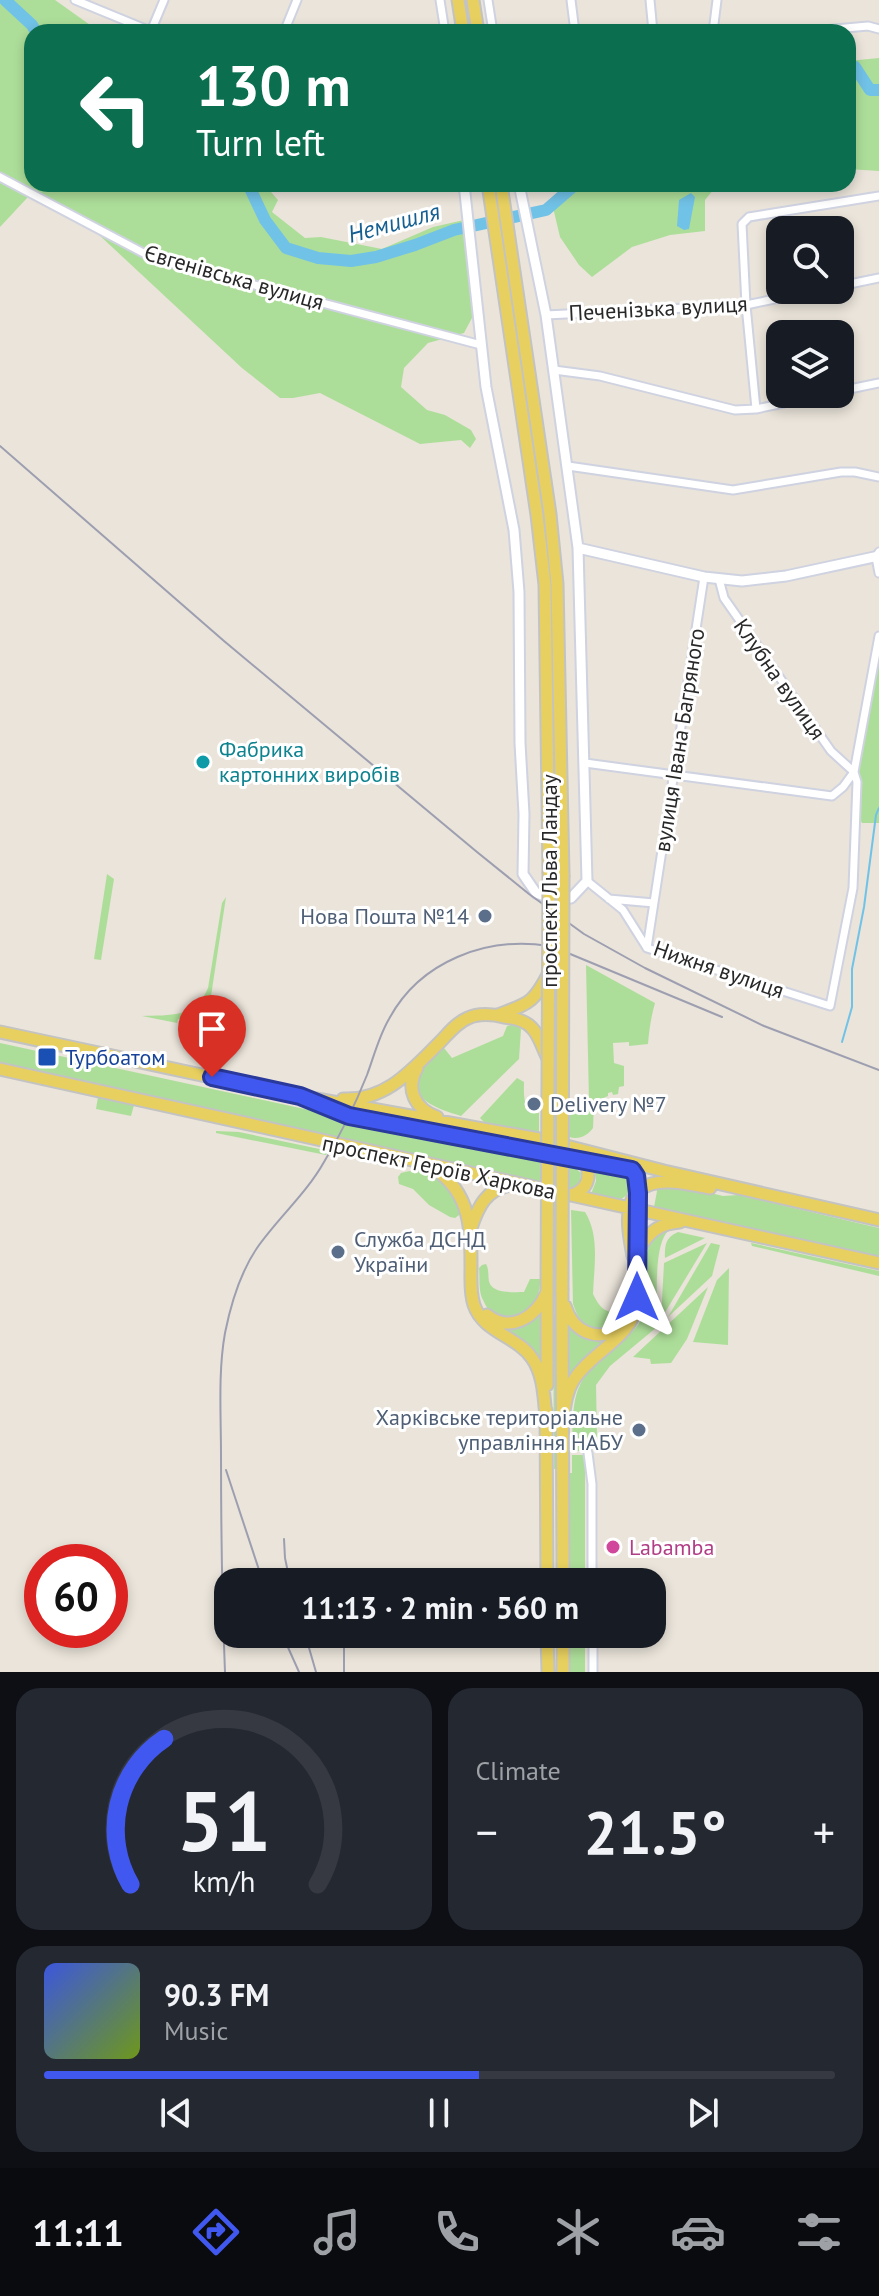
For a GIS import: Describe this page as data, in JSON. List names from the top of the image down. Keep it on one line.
{"streets":{"main road":["проспект Льва Ландау","проспект Героїв Харкова"],"street":["Євгенівська вулиця","Печенізька вулиця","Клубна вулиця","вулиця Івана Багряного","Нижня вулиця"]},"crossings":[["Клубна вулиця","Нижня вулиця"],["вулиця Івана Багряного","Нижня вулиця"]],"water":["Немишля"],"places":{"other":["Фабрика картонних виробів","Нова Пошта №14","Delivery №7","Служба ДСНД України","Харківське територіальне управління НАБУ","Labamba"],"transit":["Турбоатом"]},"page":{"turn":["130 m","Turn left"],"limit":"60","trip":"11:13 · 2 min · 560 m","tile":"Climate","heat":["−","21.5°","+"],"song":["90.3 FM","Music"],"tabs":"11:11","gauge":["51","km/h"]}}
